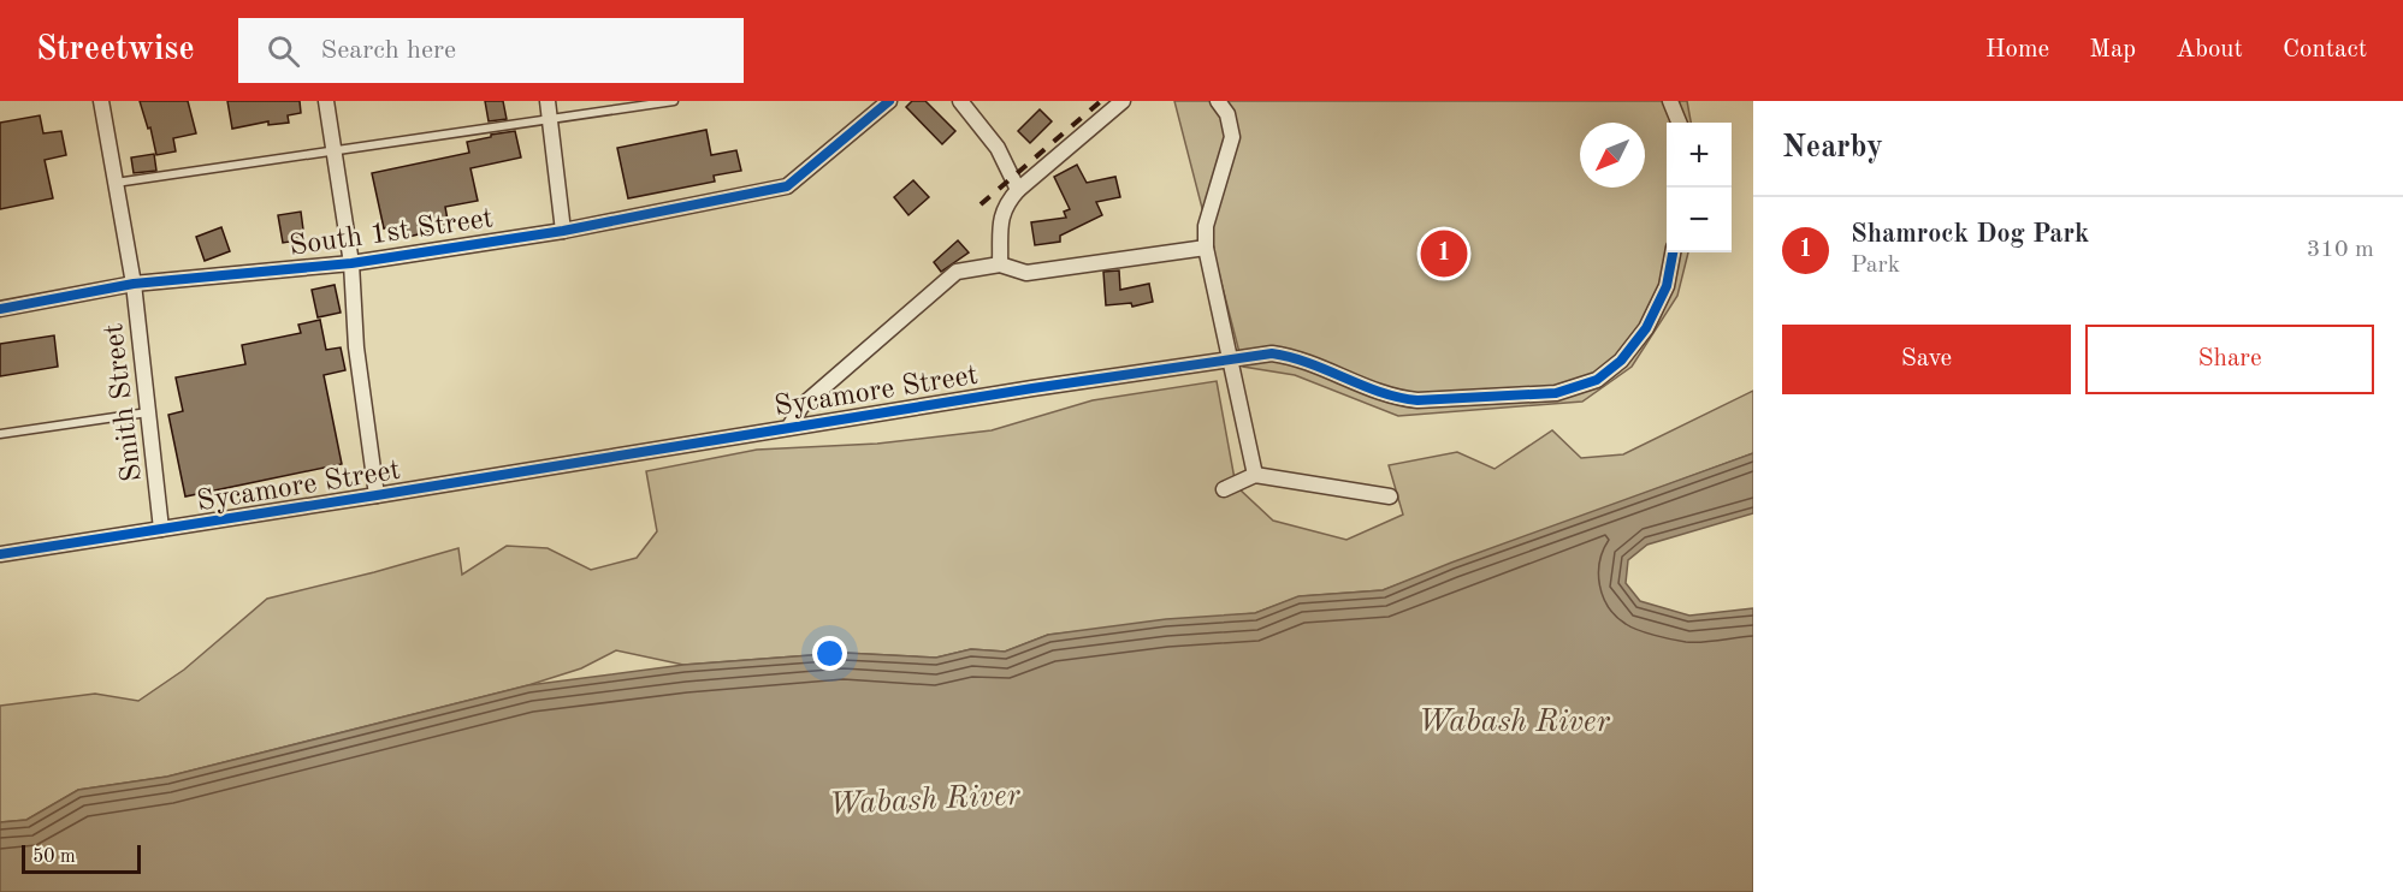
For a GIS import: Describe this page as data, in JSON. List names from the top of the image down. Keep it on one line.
{"streets":{"street":["South 1st Street","Sycamore Street","Smith Street"]},"crossings":[["South 1st Street","Smith Street"],["Sycamore Street","Smith Street"]],"water":["Wabash River"],"scale_bar":"50 m","north":"bottom left","page":{"header":"Streetwise","search":"Search here","nav":["Home","Map","About","Contact"],"heading":"Nearby","map_buttons":["+","−"],"list":[{"mark":"1","name":"Shamrock Dog Park","note":"Park","value":"310 m"}],"pins":"1","buttons":["Save","Share"],"scale":"50 m"}}
